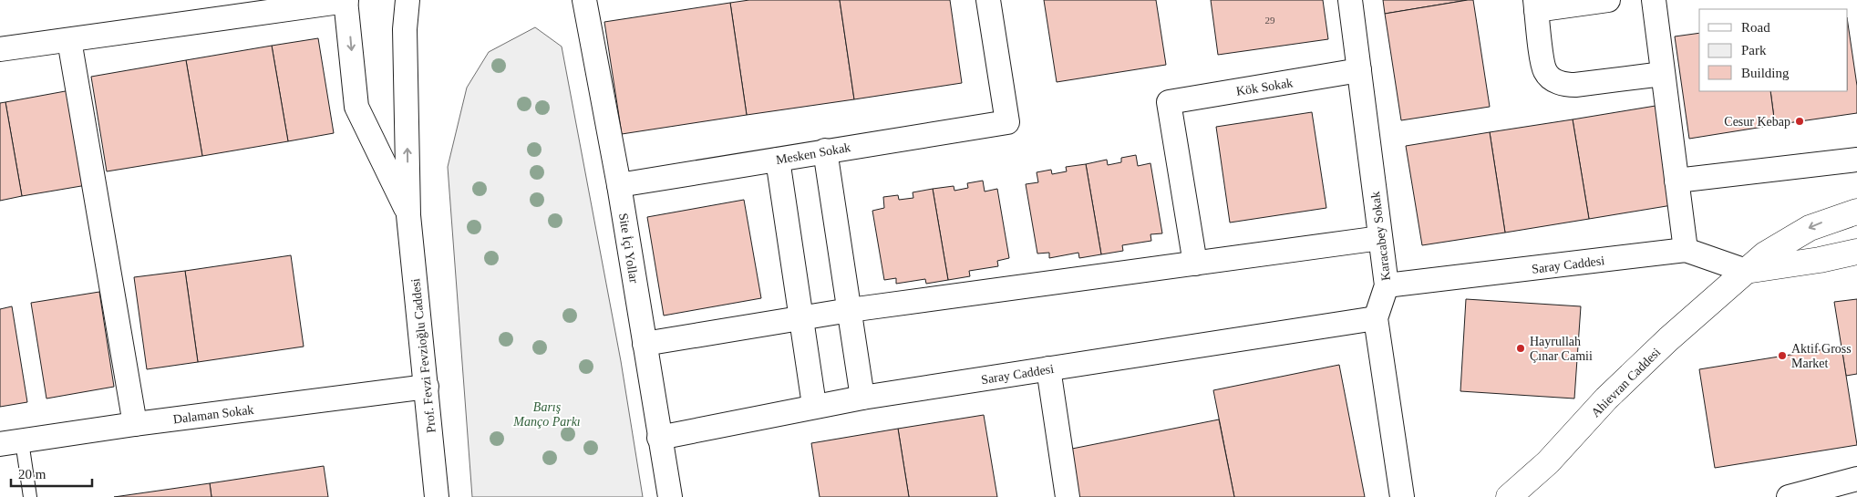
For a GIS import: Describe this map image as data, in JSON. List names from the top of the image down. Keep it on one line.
{"streets":{"street":["Kök Sokak","Mesken Sokak","Karacabey Sokak","Site İçi Yollar","Saray Caddesi","Prof. Fevzi Fevzioğlu Caddesi","Ahievran Caddesi","Dalaman Sokak"]},"crossings":[["Kök Sokak","Karacabey Sokak"],["Mesken Sokak","Site İçi Yollar"],["Karacabey Sokak","Saray Caddesi"],["Site İçi Yollar","Saray Caddesi"],["Saray Caddesi","Ahievran Caddesi"],["Prof. Fevzi Fevzioğlu Caddesi","Dalaman Sokak"]],"parks":["Barış Manço Parkı"],"places":["Cesur Kebap","Hayrullah Çınar Camii","Aktif Gross Market"],"house_numbers":["29"],"legend":["Road","Park","Building"],"scale_bar":"20 m"}
